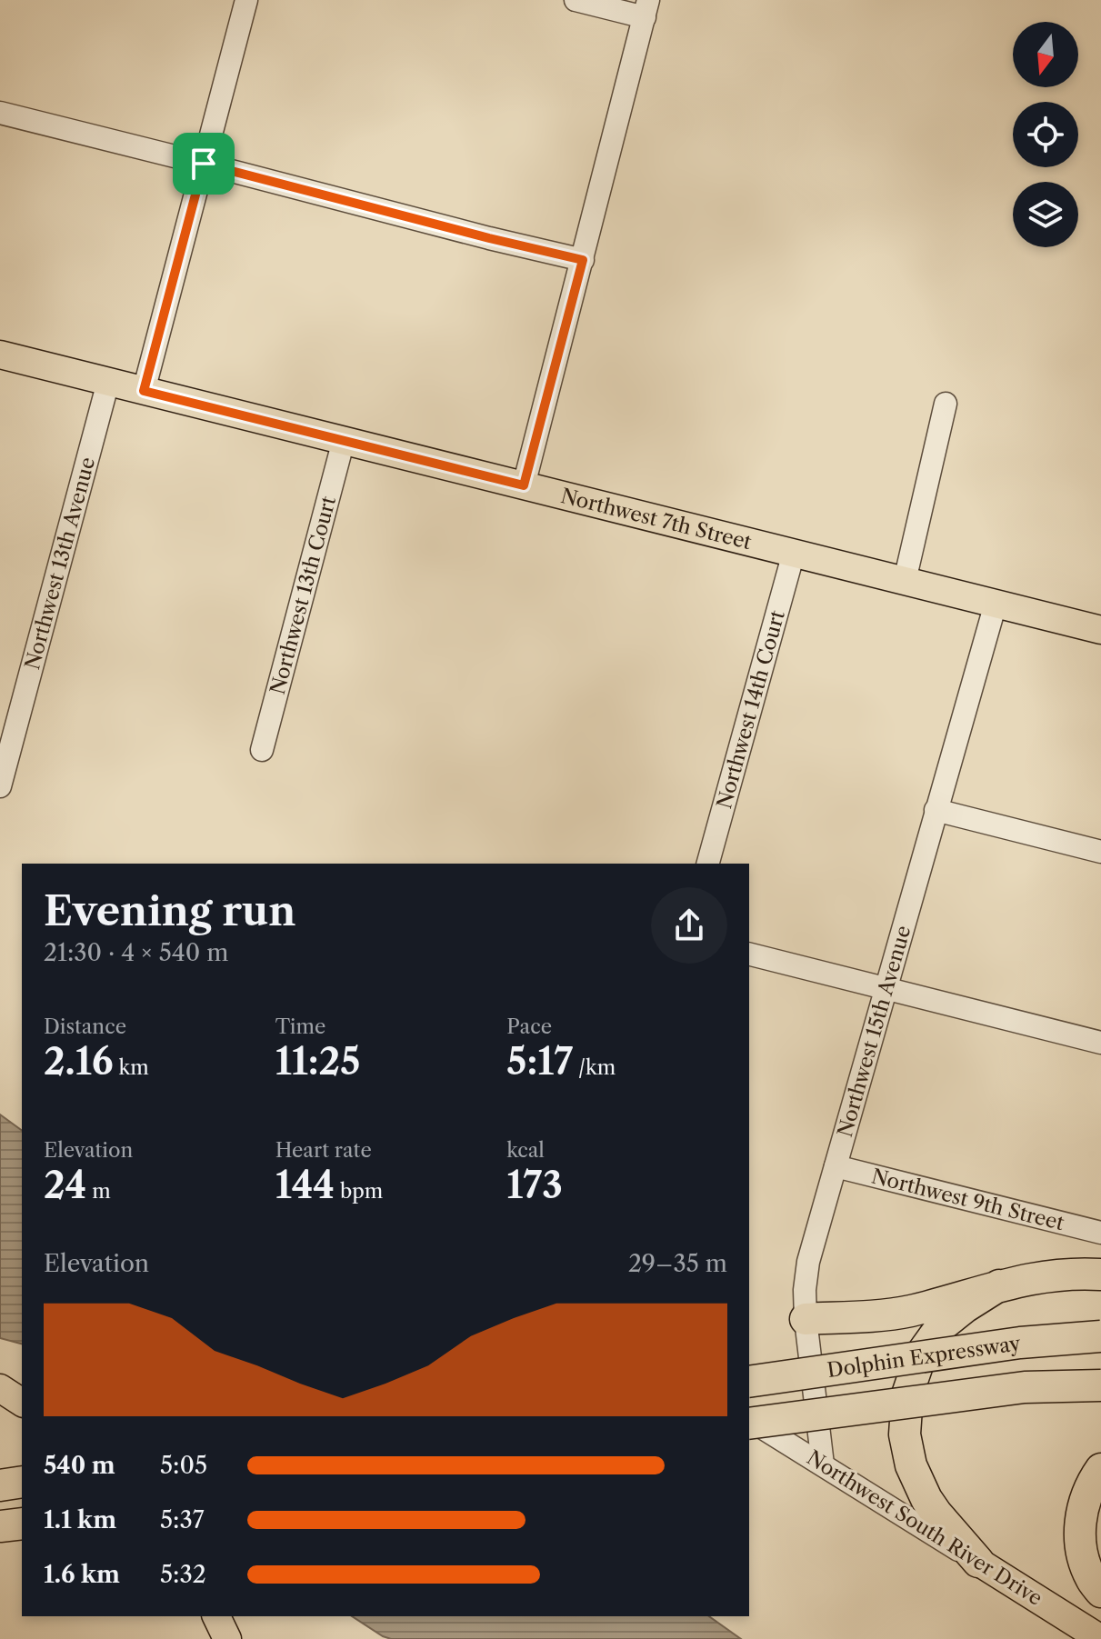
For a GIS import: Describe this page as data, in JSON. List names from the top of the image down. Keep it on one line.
{"streets":{"highway":["Dolphin Expressway"],"main road":["Northwest 7th Street","Northwest South River Drive"],"street":["Northwest 13th Avenue","Northwest 13th Court","Northwest 14th Court","Northwest 15th Avenue","Northwest 9th Street"]},"crossings":[["Northwest 7th Street","Northwest 13th Avenue"],["Northwest 7th Street","Northwest 13th Court"],["Northwest 7th Street","Northwest 14th Court"],["Northwest 7th Street","Northwest 15th Avenue"],["Northwest 15th Avenue","Northwest 9th Street"],["Northwest 15th Avenue","Northwest South River Drive"]],"north":"bottom","page":{"heading":["Evening run","21:30 · 4 × 540 m"],"stats":[["Distance","2.16 km"],["Time","11:25"],["Pace","5:17 /km"],["Elevation","24 m"],["Heart rate","144 bpm"],["kcal","173"]],"chart":["Elevation","29–35 m"],"list":[{"name":"540 m","note":"5:05"},{"name":"1.1 km","note":"5:37"},{"name":"1.6 km","note":"5:32"}]}}
